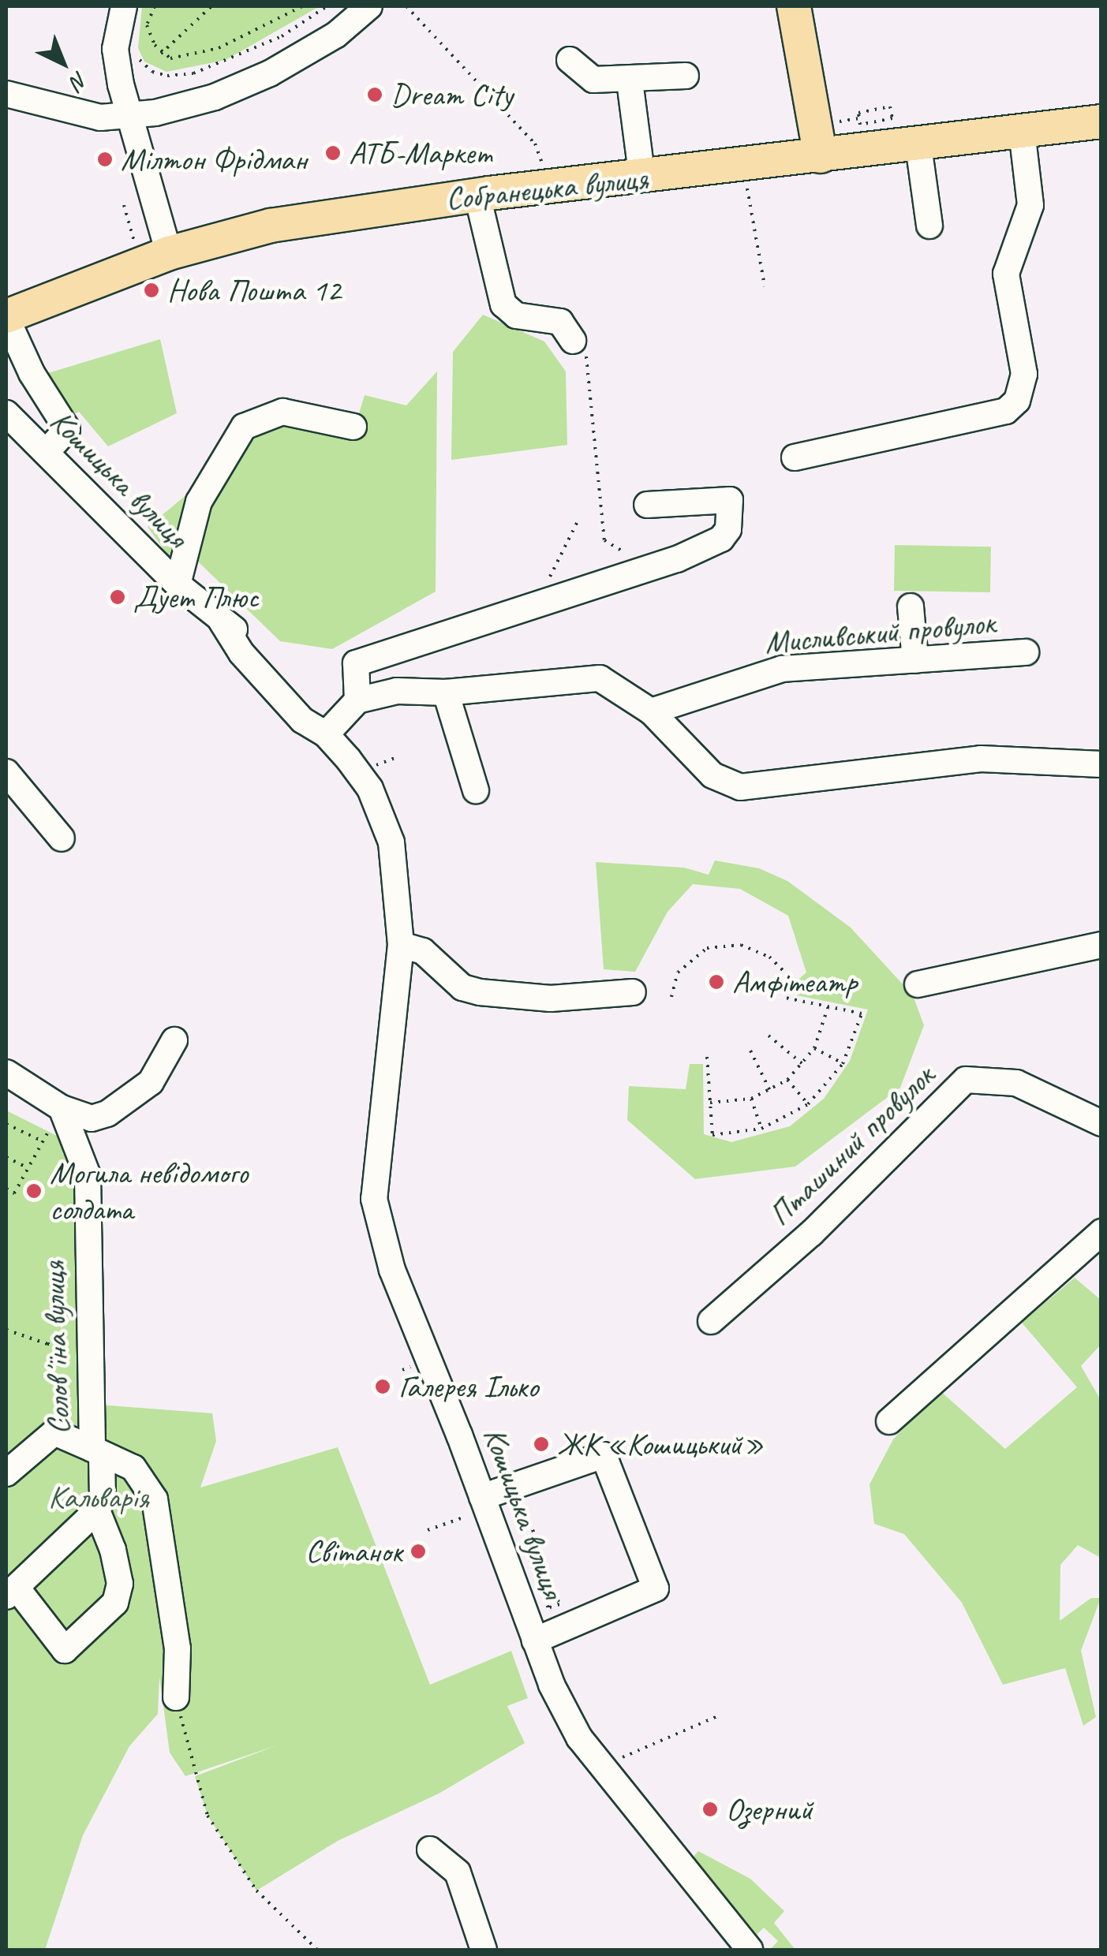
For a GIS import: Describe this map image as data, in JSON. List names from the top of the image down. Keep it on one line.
{"streets":{"main road":["Собранецька вулиця"],"street":["Кошицька вулиця","Мисливський провулок","Пташиний провулок","Соловʼїна вулиця"]},"parks":["Кальварія"],"places":["Dream City","АТБ-Маркет","Мілтон Фрідман","Нова Пошта 12","Дует Плюс","Амфітеатр","Могила невідомого солдата","Галерея Ілько","ЖК «Кошицький»","Світанок","Озерний"],"north":"bottom right"}
